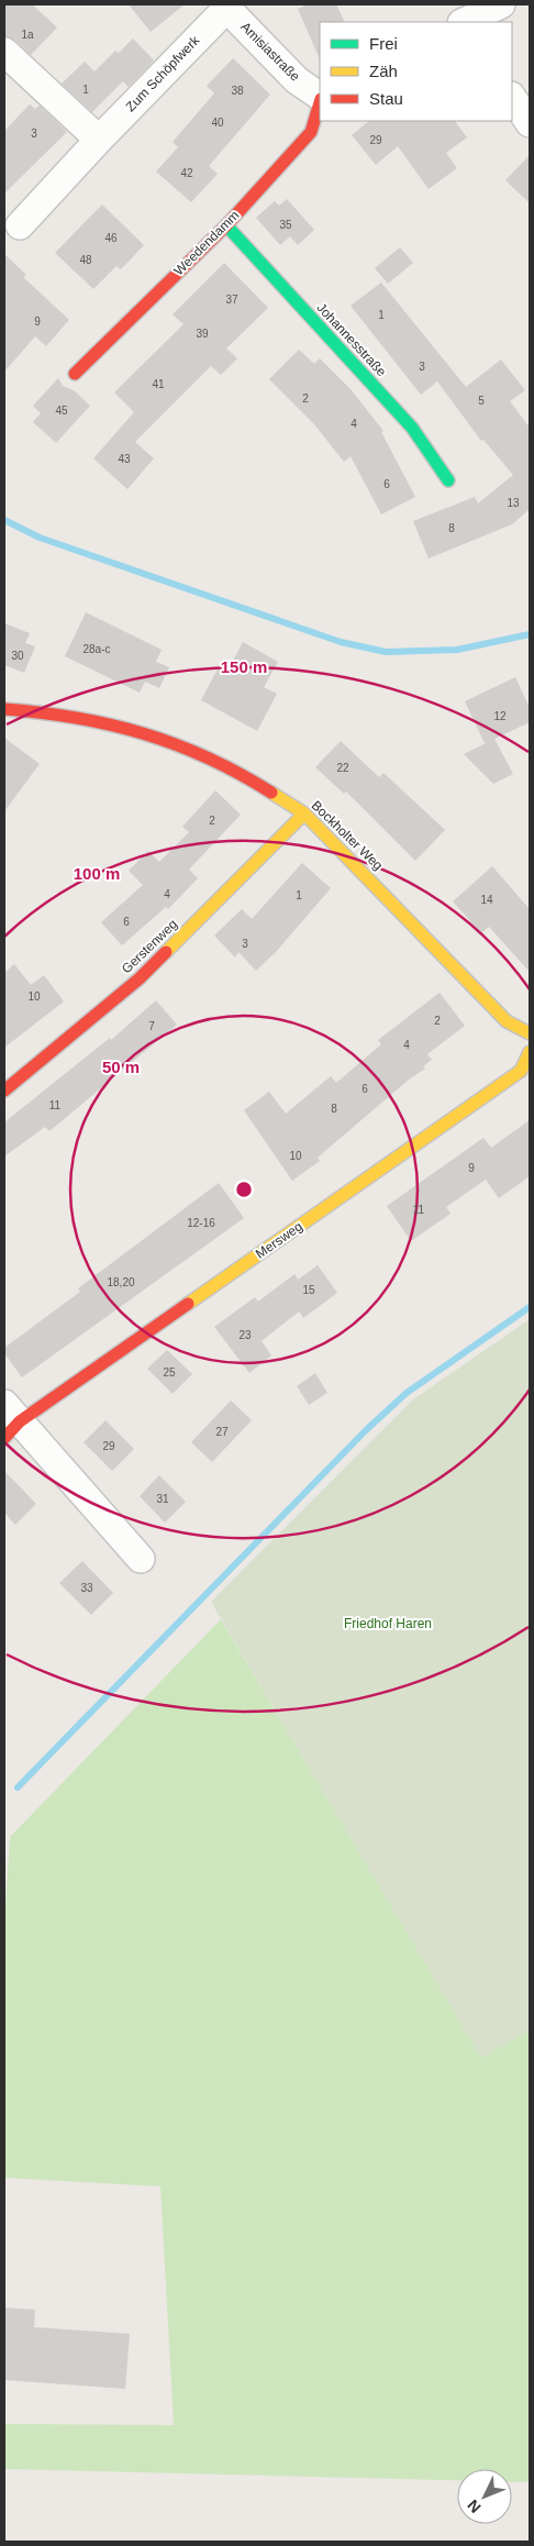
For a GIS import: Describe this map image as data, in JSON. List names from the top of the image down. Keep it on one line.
{"streets":{"street":["Amisiastraße","Zum Schöpfwerk","Weedendamm","Johannesstraße","Bockholter Weg","Gerstenweg","Mersweg"]},"crossings":[["Amisiastraße","Zum Schöpfwerk"],["Weedendamm","Johannesstraße"],["Bockholter Weg","Gerstenweg"]],"parks":["Friedhof Haren"],"house_numbers":["1a","1","38","40","3","29","42","35","46","48","37","1","9","39","3","41","2","5","45","4","43","6","13","8","28a-c","30","12","22","2","4","1","14","6","3","10","2","7","4","6","11","8","10","9","11","12-16","18,20","15","23","25","27","29","31","33"],"legend":["Frei","Zäh","Stau"],"north":"bottom left","rings":["150 m","100 m","50 m"]}
